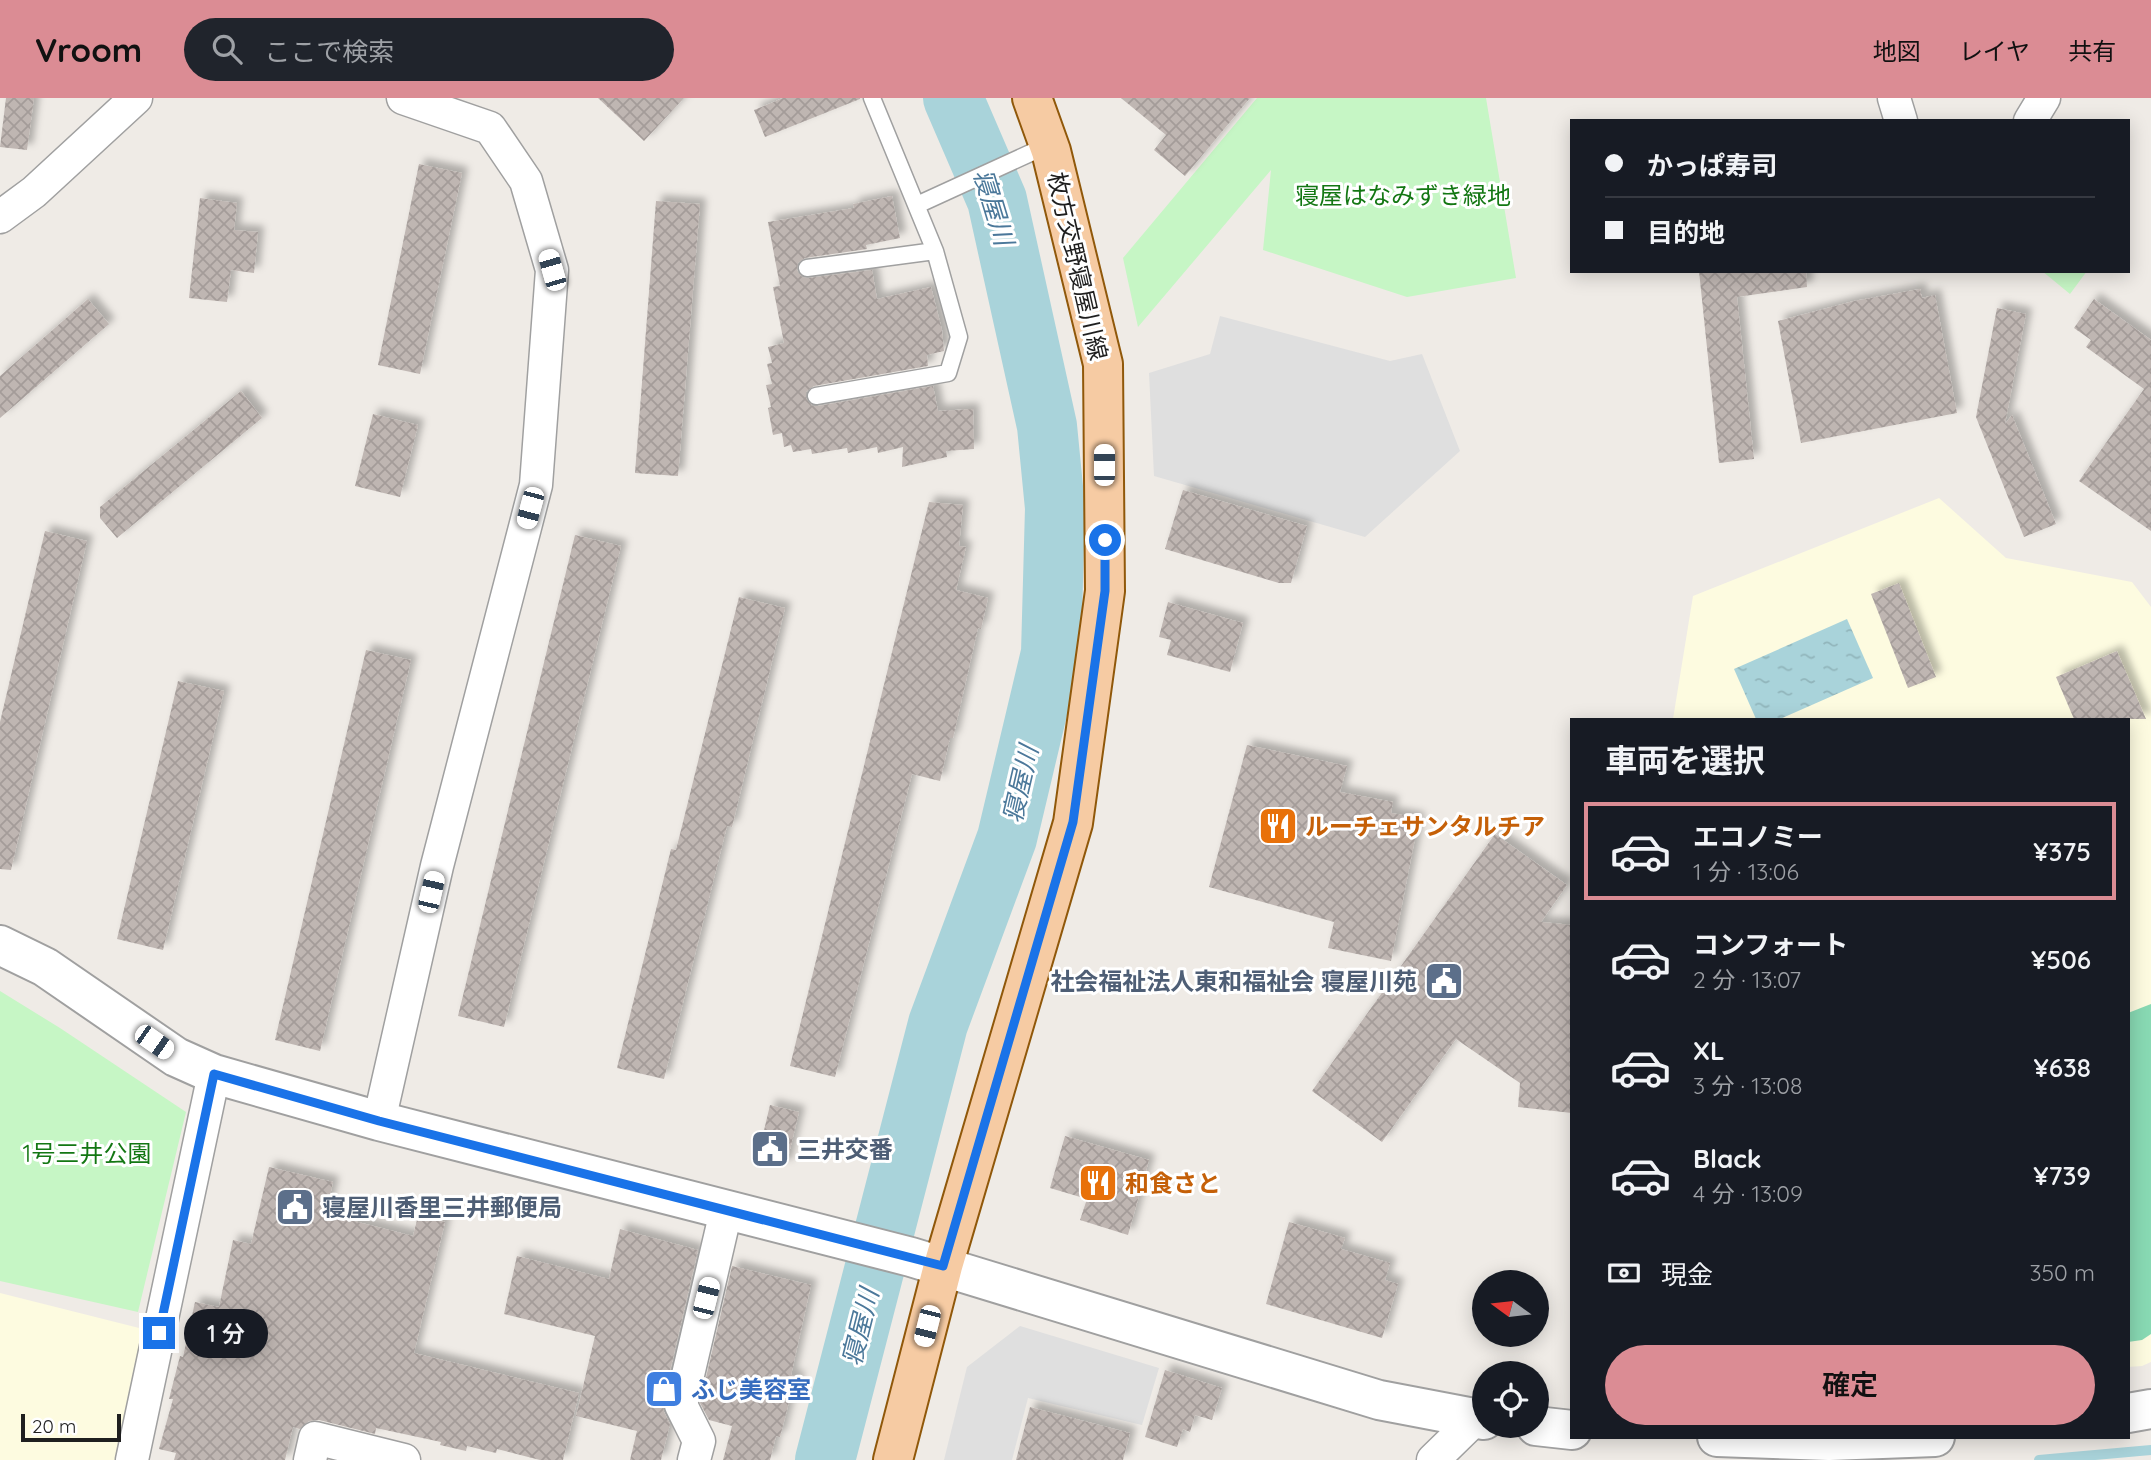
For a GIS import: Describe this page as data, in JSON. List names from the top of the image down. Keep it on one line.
{"streets":{"main road":["枚方交野寝屋川線"]},"water":["寝屋川"],"parks":["寝屋はなみずき緑地","1号三井公園"],"places":{"restaurant":["ルーチェサンタルチア","和食さと"],"public building":["社会福祉法人東和福祉会 寝屋川苑","三井交番","寝屋川香里三井郵便局"],"shop":["ふじ美容室"]},"scale_bar":"20 m","north":"left","page":{"header":"Vroom","search":"ここで検索","nav":["地図","レイヤ","共有"],"banner":["かっぱ寿司","目的地"],"heading":"車両を選択","list":[{"name":"エコノミー","note":"1 分 · 13:06","value":"¥375"},{"name":"コンフォート","note":"2 分 · 13:07","value":"¥506"},{"name":"XL","note":"3 分 · 13:08","value":"¥638"},{"name":"Black","note":"4 分 · 13:09","value":"¥739"}],"pay":["現金","350 m"],"bubble":"1 分","buttons":"確定","scale":"20 m"}}
